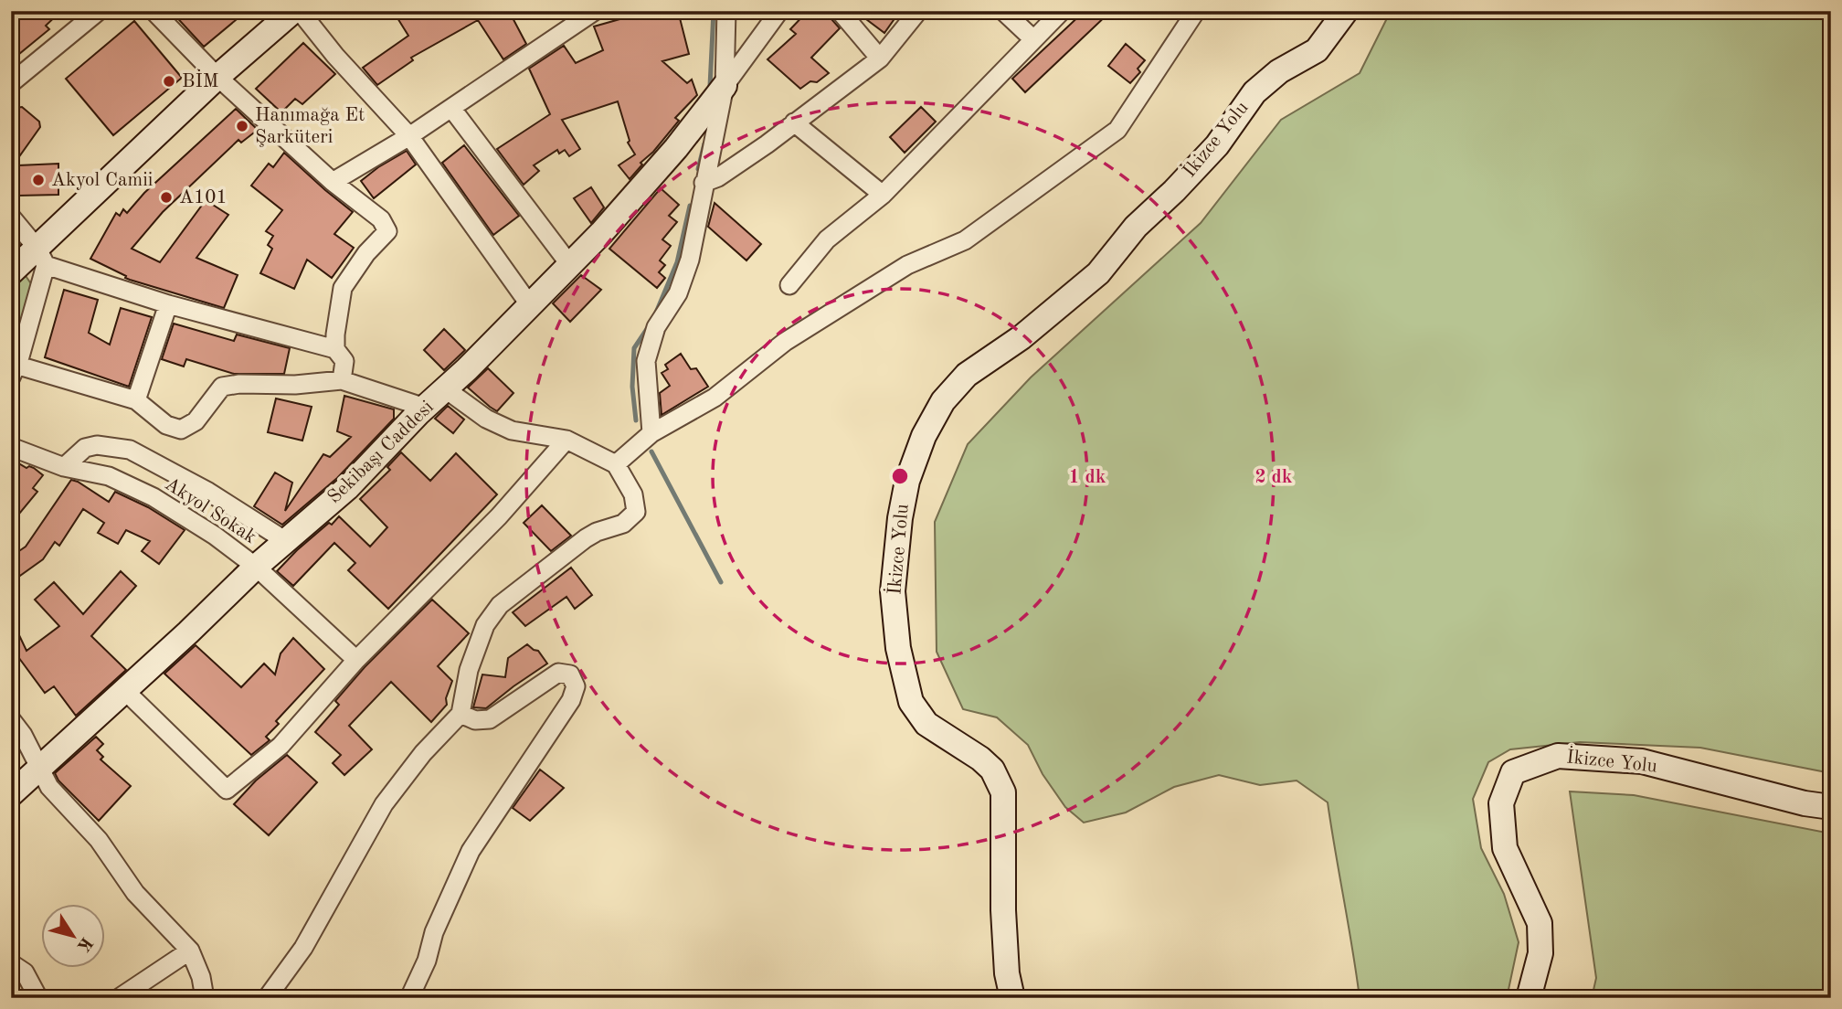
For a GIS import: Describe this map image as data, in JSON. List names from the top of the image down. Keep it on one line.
{"streets":{"street":["İkizce Yolu","Sekibaşı Caddesi","Akyol Sokak"]},"crossings":[["Sekibaşı Caddesi","Akyol Sokak"]],"places":["BİM","Hanımağa Et Şarküteri","Akyol Camii","A101"],"north":"bottom right","rings":["1 dk","2 dk"]}
